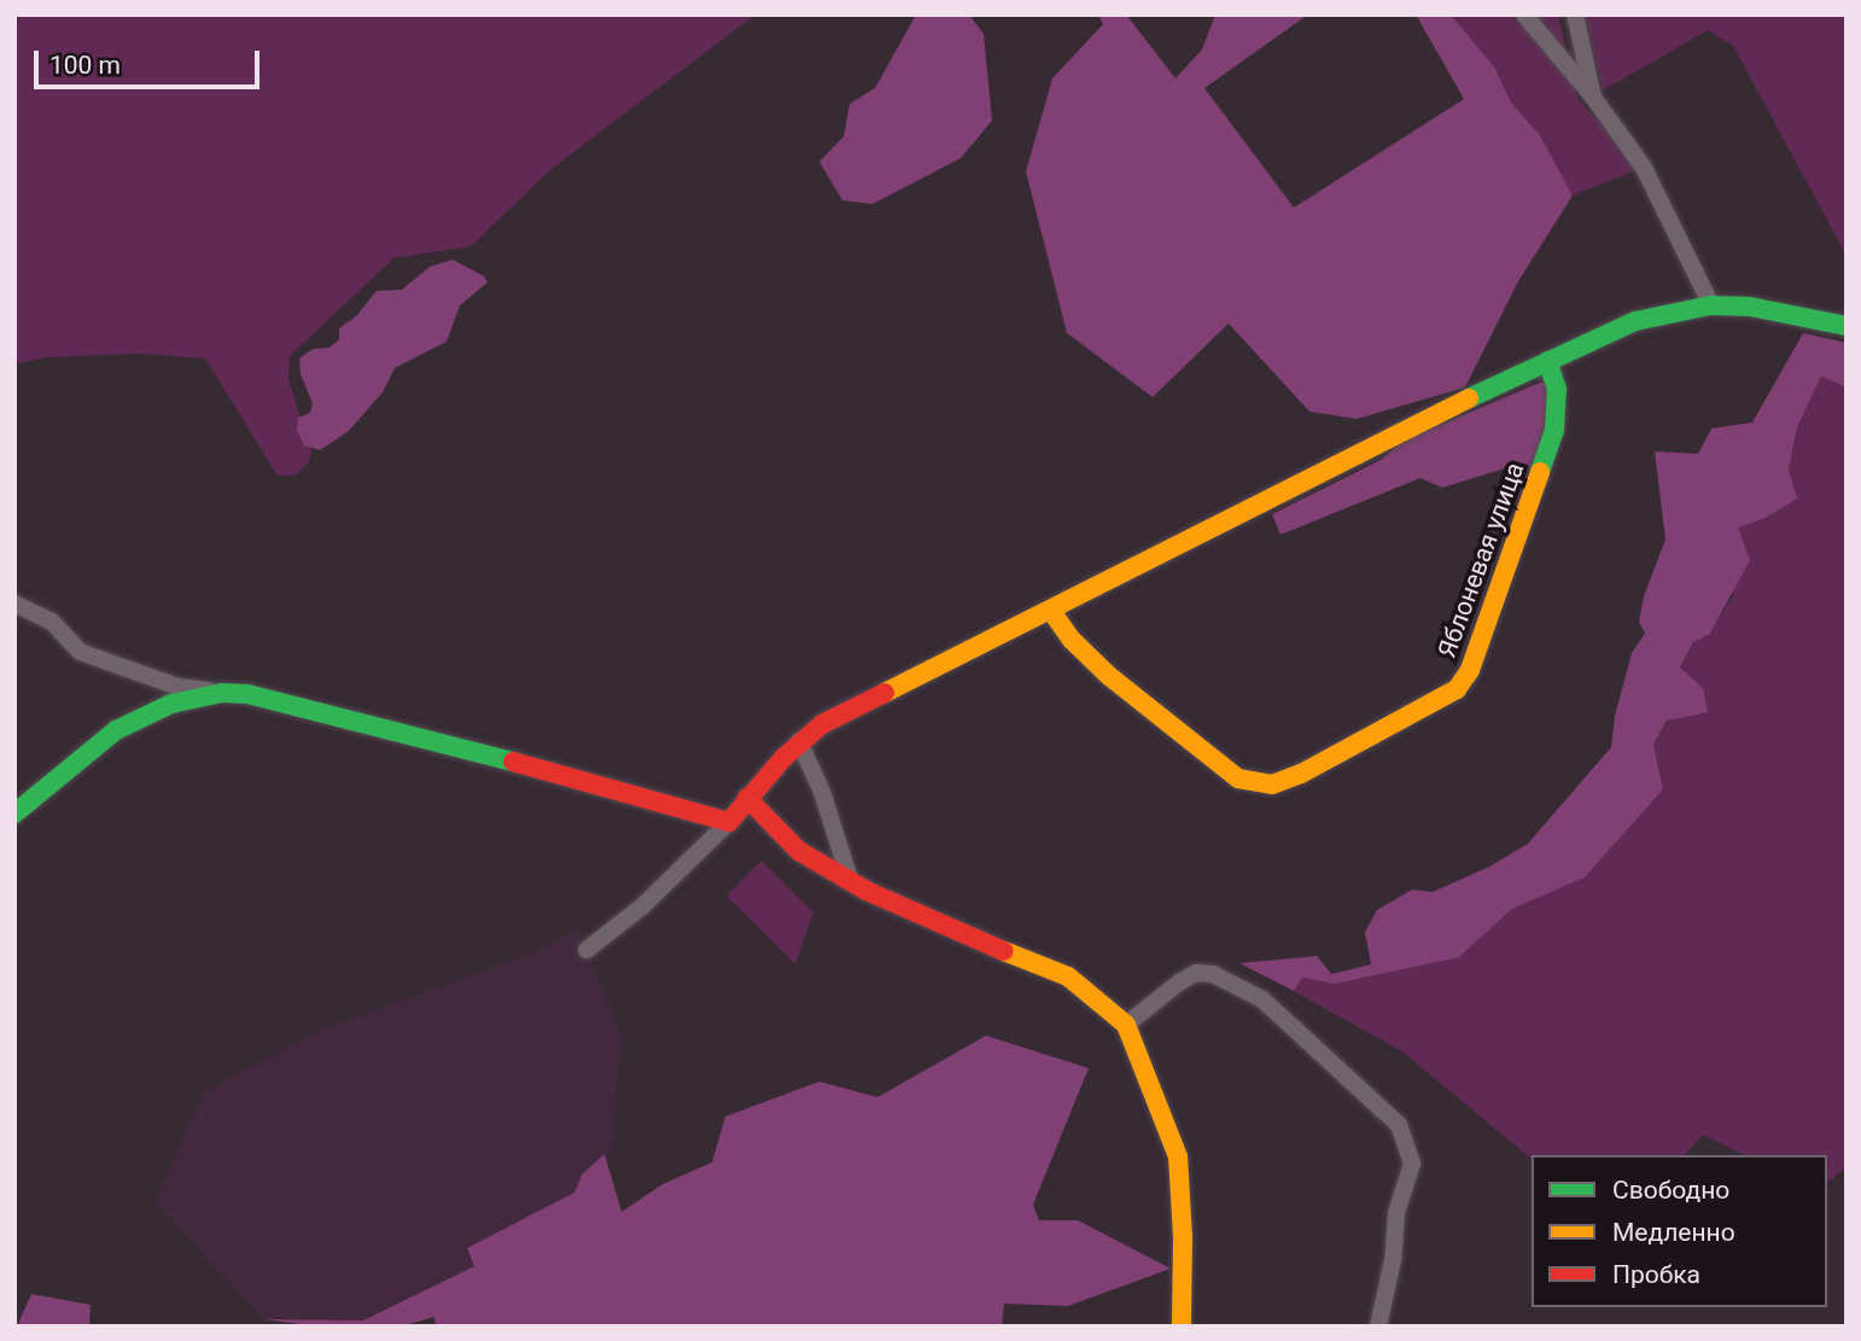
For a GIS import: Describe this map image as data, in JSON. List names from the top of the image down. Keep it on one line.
{"streets":{"street":["Яблоневая улица"]},"legend":["Свободно","Медленно","Пробка"],"scale_bar":"100 m"}
